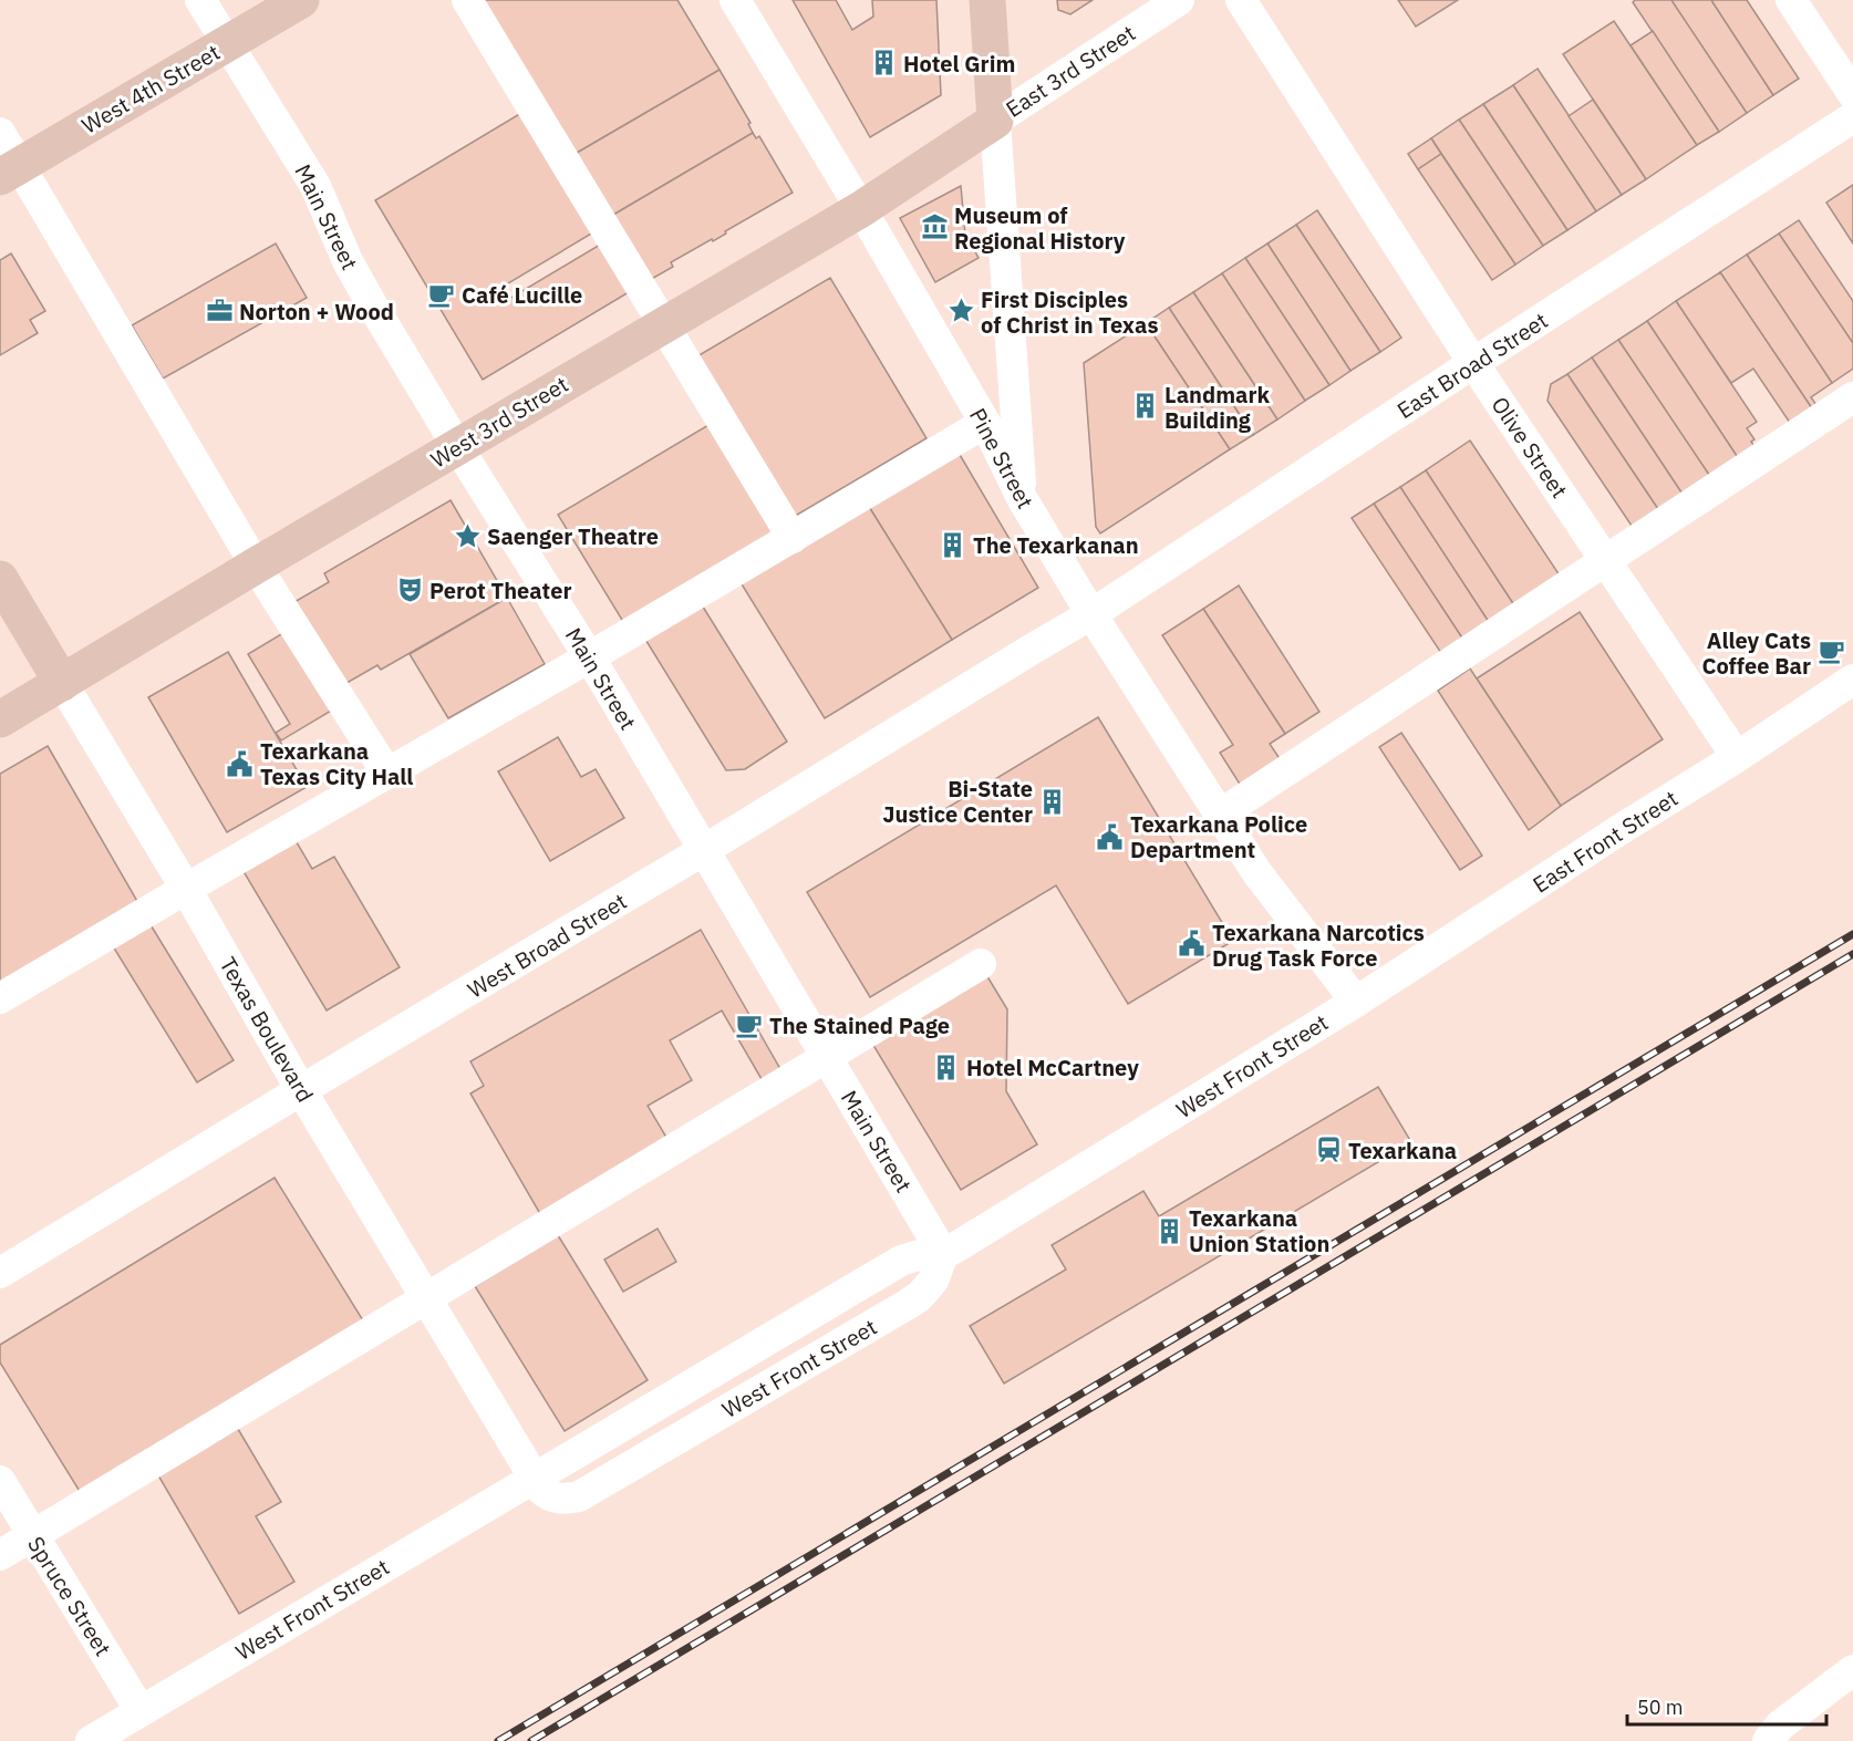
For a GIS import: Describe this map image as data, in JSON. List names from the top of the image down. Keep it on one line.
{"streets":{"main road":["West 4th Street","West 3rd Street","Texas Boulevard"],"street":["East 3rd Street","Main Street","East Broad Street","Olive Street","Pine Street","East Front Street","West Broad Street","West Front Street","Spruce Street"]},"crossings":[["East 3rd Street","West 3rd Street"],["West 4th Street","Main Street"],["Main Street","West 3rd Street"],["Main Street","West Broad Street"],["Main Street","West Front Street"],["East Broad Street","Olive Street"],["East Broad Street","Pine Street"],["East Broad Street","West Broad Street"],["West 3rd Street","Pine Street"],["West 3rd Street","Texas Boulevard"],["Olive Street","East Front Street"],["Pine Street","East Front Street"],["Pine Street","West Broad Street"],["Pine Street","West Front Street"],["East Front Street","West Front Street"],["West Broad Street","Texas Boulevard"],["Texas Boulevard","West Front Street"],["West Front Street","Spruce Street"]],"places":{"building":["Hotel Grim","Landmark Building","The Texarkanan","Bi-State Justice Center","Hotel McCartney","Texarkana Union Station"],"museum":["Museum of Regional History"],"cafe":["Café Lucille","Alley Cats Coffee Bar","The Stained Page"],"office":["Norton + Wood"],"place":["First Disciples of Christ in Texas","Saenger Theatre"],"theatre":["Perot Theater"],"public building":["Texarkana Texas City Hall","Texarkana Police Department","Texarkana Narcotics Drug Task Force"],"station":["Texarkana"]},"scale_bar":"50 m"}
